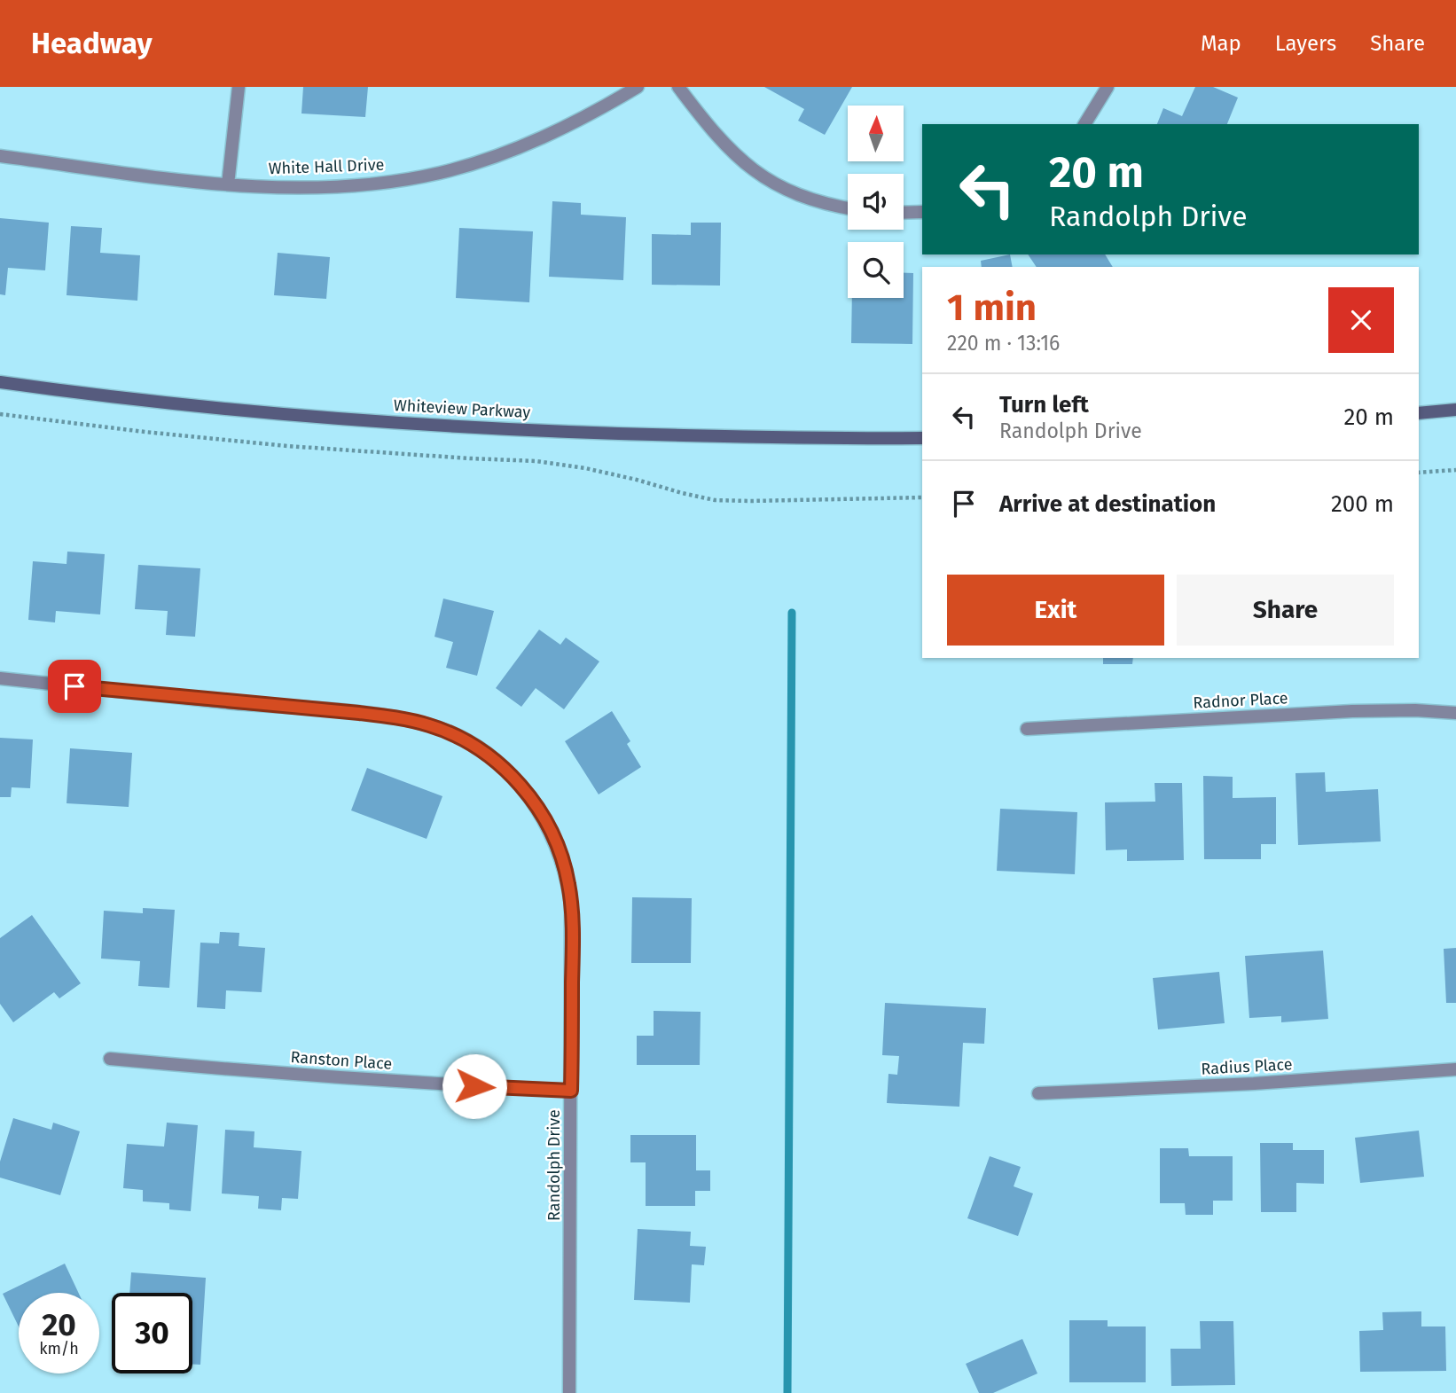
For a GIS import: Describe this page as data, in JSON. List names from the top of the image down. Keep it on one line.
{"streets":{"street":["White Hall Drive","Whiteview Parkway","Radnor Place","Ranston Place","Radius Place","Randolph Drive"]},"crossings":[["Ranston Place","Randolph Drive"]],"north":"top","page":{"header":"Headway","nav":["Map","Layers","Share"],"turn":["20 m","Randolph Drive"],"heading":["1 min","220 m · 13:16"],"list":[{"name":"Turn left","note":"Randolph Drive","value":"20 m"},{"name":"Arrive at destination","value":"200 m"}],"buttons":["Exit","Share"],"speed":"20 km/h","limit":"30"}}
